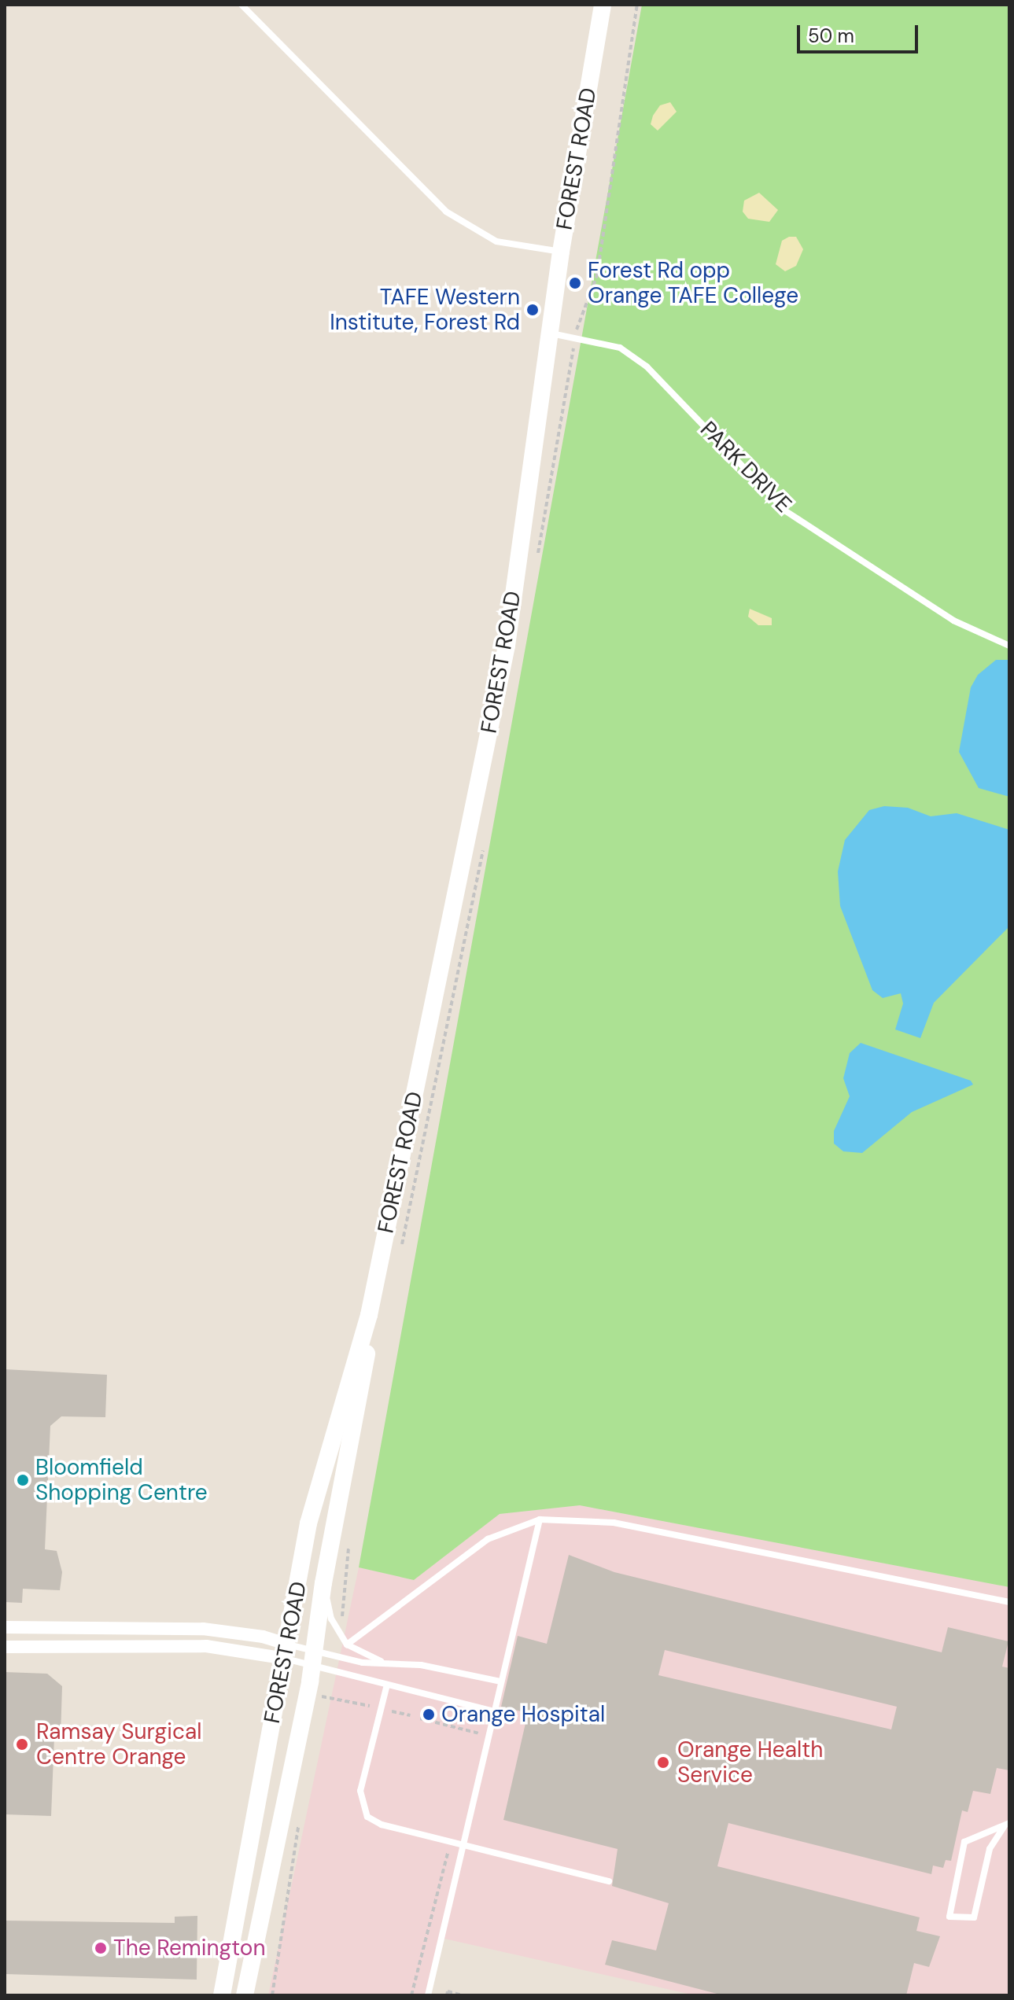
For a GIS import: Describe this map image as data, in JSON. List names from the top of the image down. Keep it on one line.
{"streets":{"main road":["FOREST ROAD"],"lane":["PARK DRIVE"]},"crossings":[["FOREST ROAD","PARK DRIVE"]],"places":["Forest Rd opp Orange TAFE College","TAFE Western Institute, Forest Rd","Bloomfield Shopping Centre","Orange Hospital","Ramsay Surgical Centre Orange","Orange Health Service","The Remington"],"scale_bar":"50 m"}
